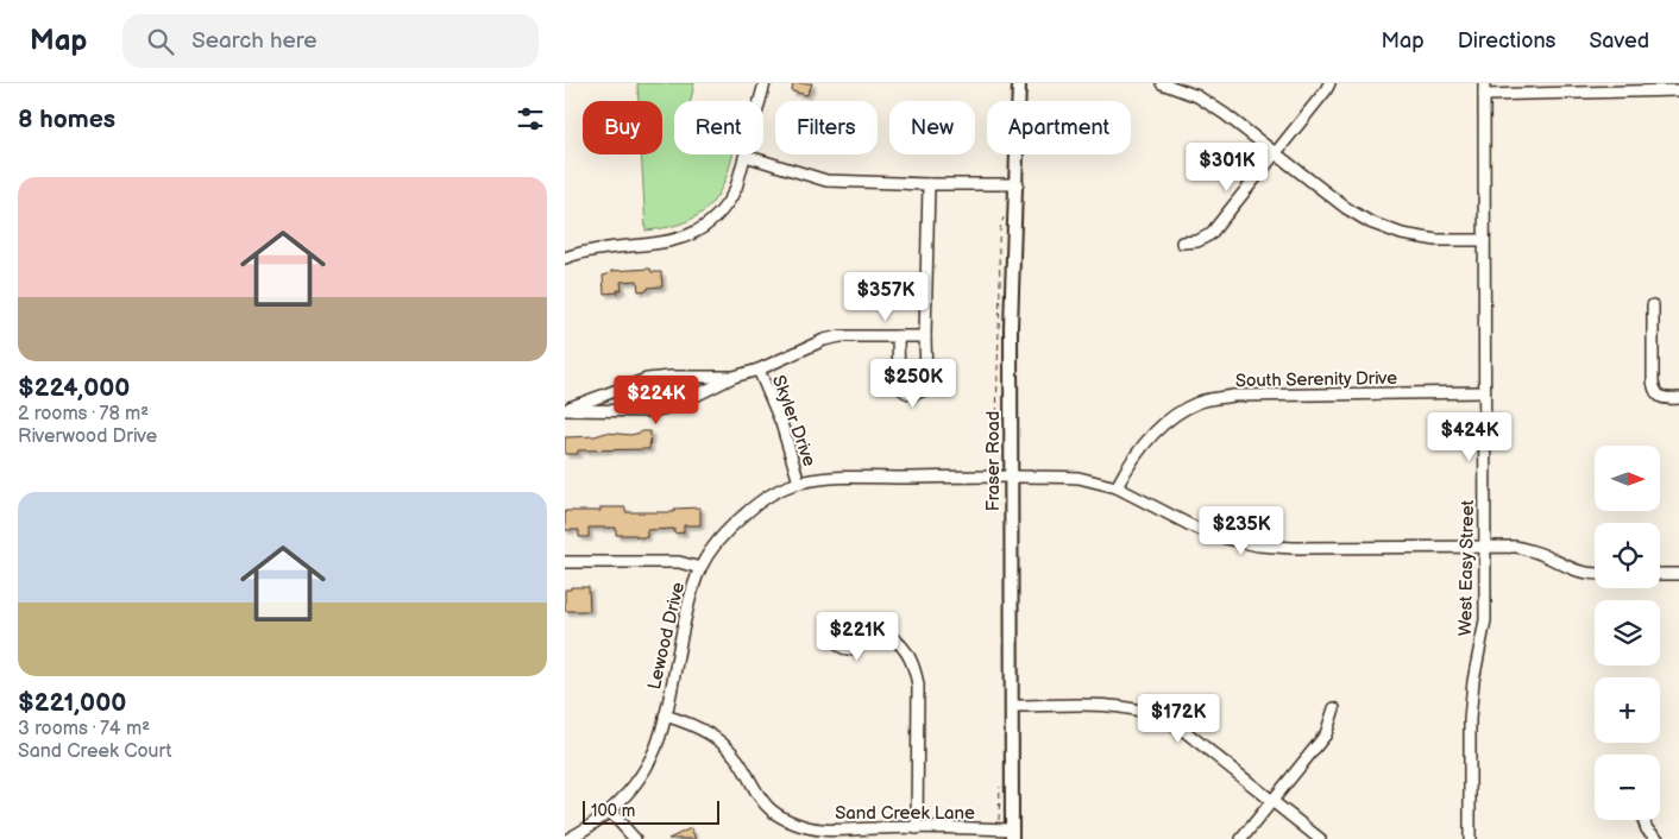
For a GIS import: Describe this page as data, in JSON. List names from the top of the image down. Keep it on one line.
{"streets":{"street":["South Serenity Drive","Skyler Drive","Fraser Road","West Easy Street","Lewood Drive","Sand Creek Lane"]},"crossings":[["South Serenity Drive","West Easy Street"],["South Serenity Drive","Lewood Drive"],["Skyler Drive","Lewood Drive"],["Fraser Road","Lewood Drive"],["Fraser Road","Sand Creek Lane"],["West Easy Street","Lewood Drive"],["Lewood Drive","Sand Creek Lane"]],"scale_bar":"100 m","north":"right","page":{"header":"Map","search":"Search here","nav":["Map","Directions","Saved"],"heading":"8 homes","chip":["Buy","Rent","Filters","New","Apartment"],"price":["$301K","$357K","$250K","$224K","$424K","$235K","$221K","$172K"],"list":[{"name":"$224,000","note":"2 rooms · 78 m² · Riverwood Drive"},{"name":"$221,000","note":"3 rooms · 74 m² · Sand Creek Court"}],"map_buttons":["+","−"],"scale":"100 m"}}
